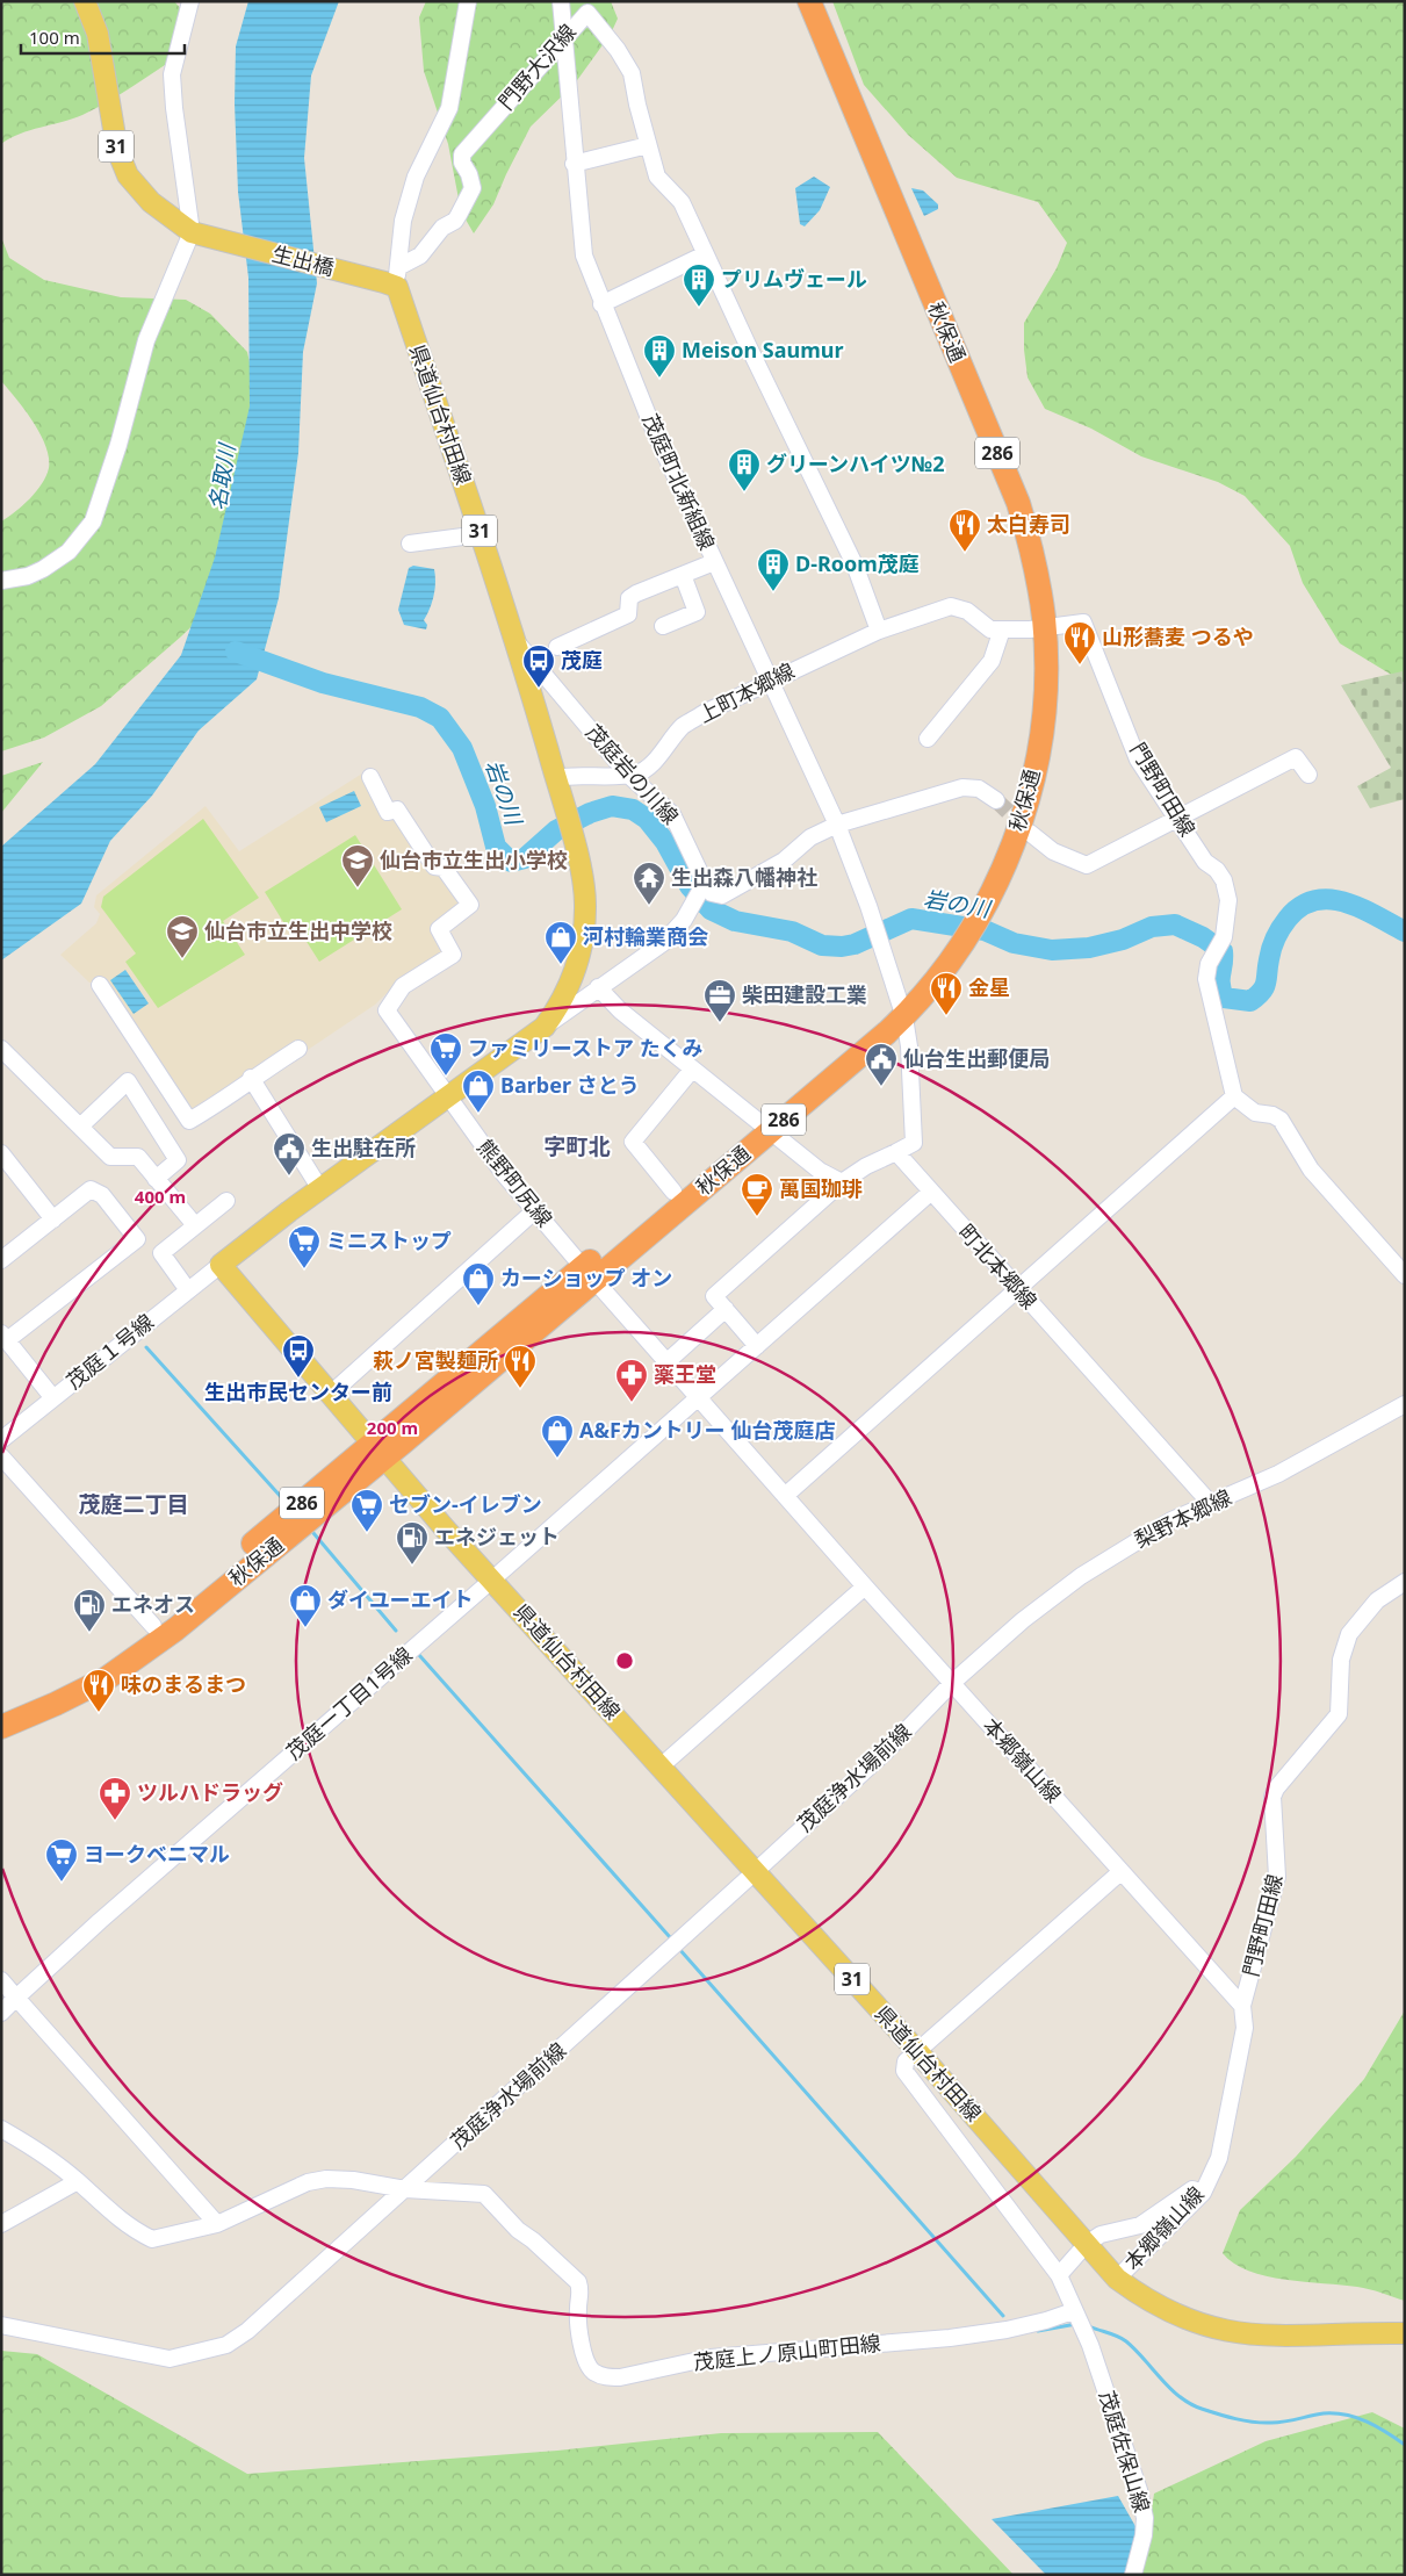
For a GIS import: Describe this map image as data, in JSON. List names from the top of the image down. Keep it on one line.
{"streets":{"highway":["秋保通","286"],"main road":["31","生出橋","県道仙台村田線"],"street":["門野大沢線","茂庭町北新組線","上町本郷線","茂庭岩の川線","門野町田線","熊野町尻線","町北本郷線","茂庭１号線","梨野本郷線","茂庭一丁目1号線","本郷嶺山線","茂庭浄水場前線","茂庭上ノ原山町田線","茂庭佐保山線"]},"crossings":[["門野大沢線","生出橋"],["門野大沢線","県道仙台村田線"],["門野大沢線","茂庭町北新組線"],["門野大沢線","上町本郷線"],["31","生出橋"],["31","県道仙台村田線"],["31","熊野町尻線"],["31","茂庭１号線"],["生出橋","県道仙台村田線"],["秋保通","県道仙台村田線"],["秋保通","茂庭町北新組線"],["秋保通","門野町田線"],["秋保通","熊野町尻線"],["秋保通","本郷嶺山線"],["県道仙台村田線","茂庭岩の川線"],["県道仙台村田線","茂庭１号線"],["県道仙台村田線","茂庭一丁目1号線"],["県道仙台村田線","本郷嶺山線"],["県道仙台村田線","茂庭浄水場前線"],["県道仙台村田線","茂庭佐保山線"],["茂庭町北新組線","上町本郷線"],["茂庭町北新組線","町北本郷線"],["上町本郷線","茂庭岩の川線"],["門野町田線","本郷嶺山線"],["熊野町尻線","本郷嶺山線"],["町北本郷線","梨野本郷線"],["町北本郷線","茂庭一丁目1号線"],["梨野本郷線","本郷嶺山線"],["梨野本郷線","茂庭浄水場前線"],["茂庭一丁目1号線","本郷嶺山線"],["本郷嶺山線","茂庭浄水場前線"],["茂庭浄水場前線","茂庭上ノ原山町田線"],["茂庭上ノ原山町田線","茂庭佐保山線"]],"districts":["字町北","茂庭二丁目"],"water":["名取川","岩の川"],"places":{"building":["プリムヴェール","Meison Saumur","グリーンハイツ№2","D-Room茂庭"],"restaurant":["太白寿司","山形蕎麦 つるや","金星","萩ノ宮製麺所","味のまるまつ"],"bus stop":["茂庭","生出市民センター前"],"school or university":["仙台市立生出小学校","仙台市立生出中学校"],"temple":["生出森八幡神社"],"shop":["河村輪業商会","Barber さとう","カーショップ オン","A&Fカントリー 仙台茂庭店","ダイユーエイト"],"office":["柴田建設工業"],"supermarket":["ファミリーストア たくみ","ミニストップ","セブン-イレブン","ヨークベニマル"],"public building":["仙台生出郵便局","生出駐在所"],"cafe":["萬国珈琲"],"pharmacy":["薬王堂","ツルハドラッグ"],"fuel station":["エネジェット","エネオス"]},"scale_bar":"100 m","rings":["400 m","200 m"]}
